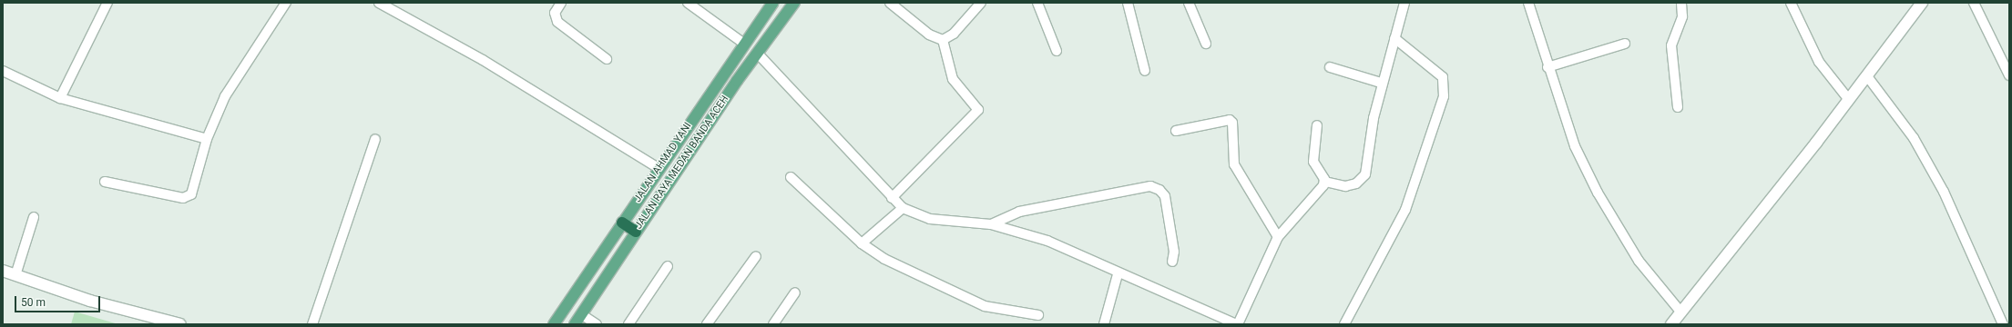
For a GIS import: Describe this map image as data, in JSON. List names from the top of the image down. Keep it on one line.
{"streets":{"main road":["JALAN AHMAD YANI","JALAN RAYA MEDAN BANDA ACEH"]},"scale_bar":"50 m"}
